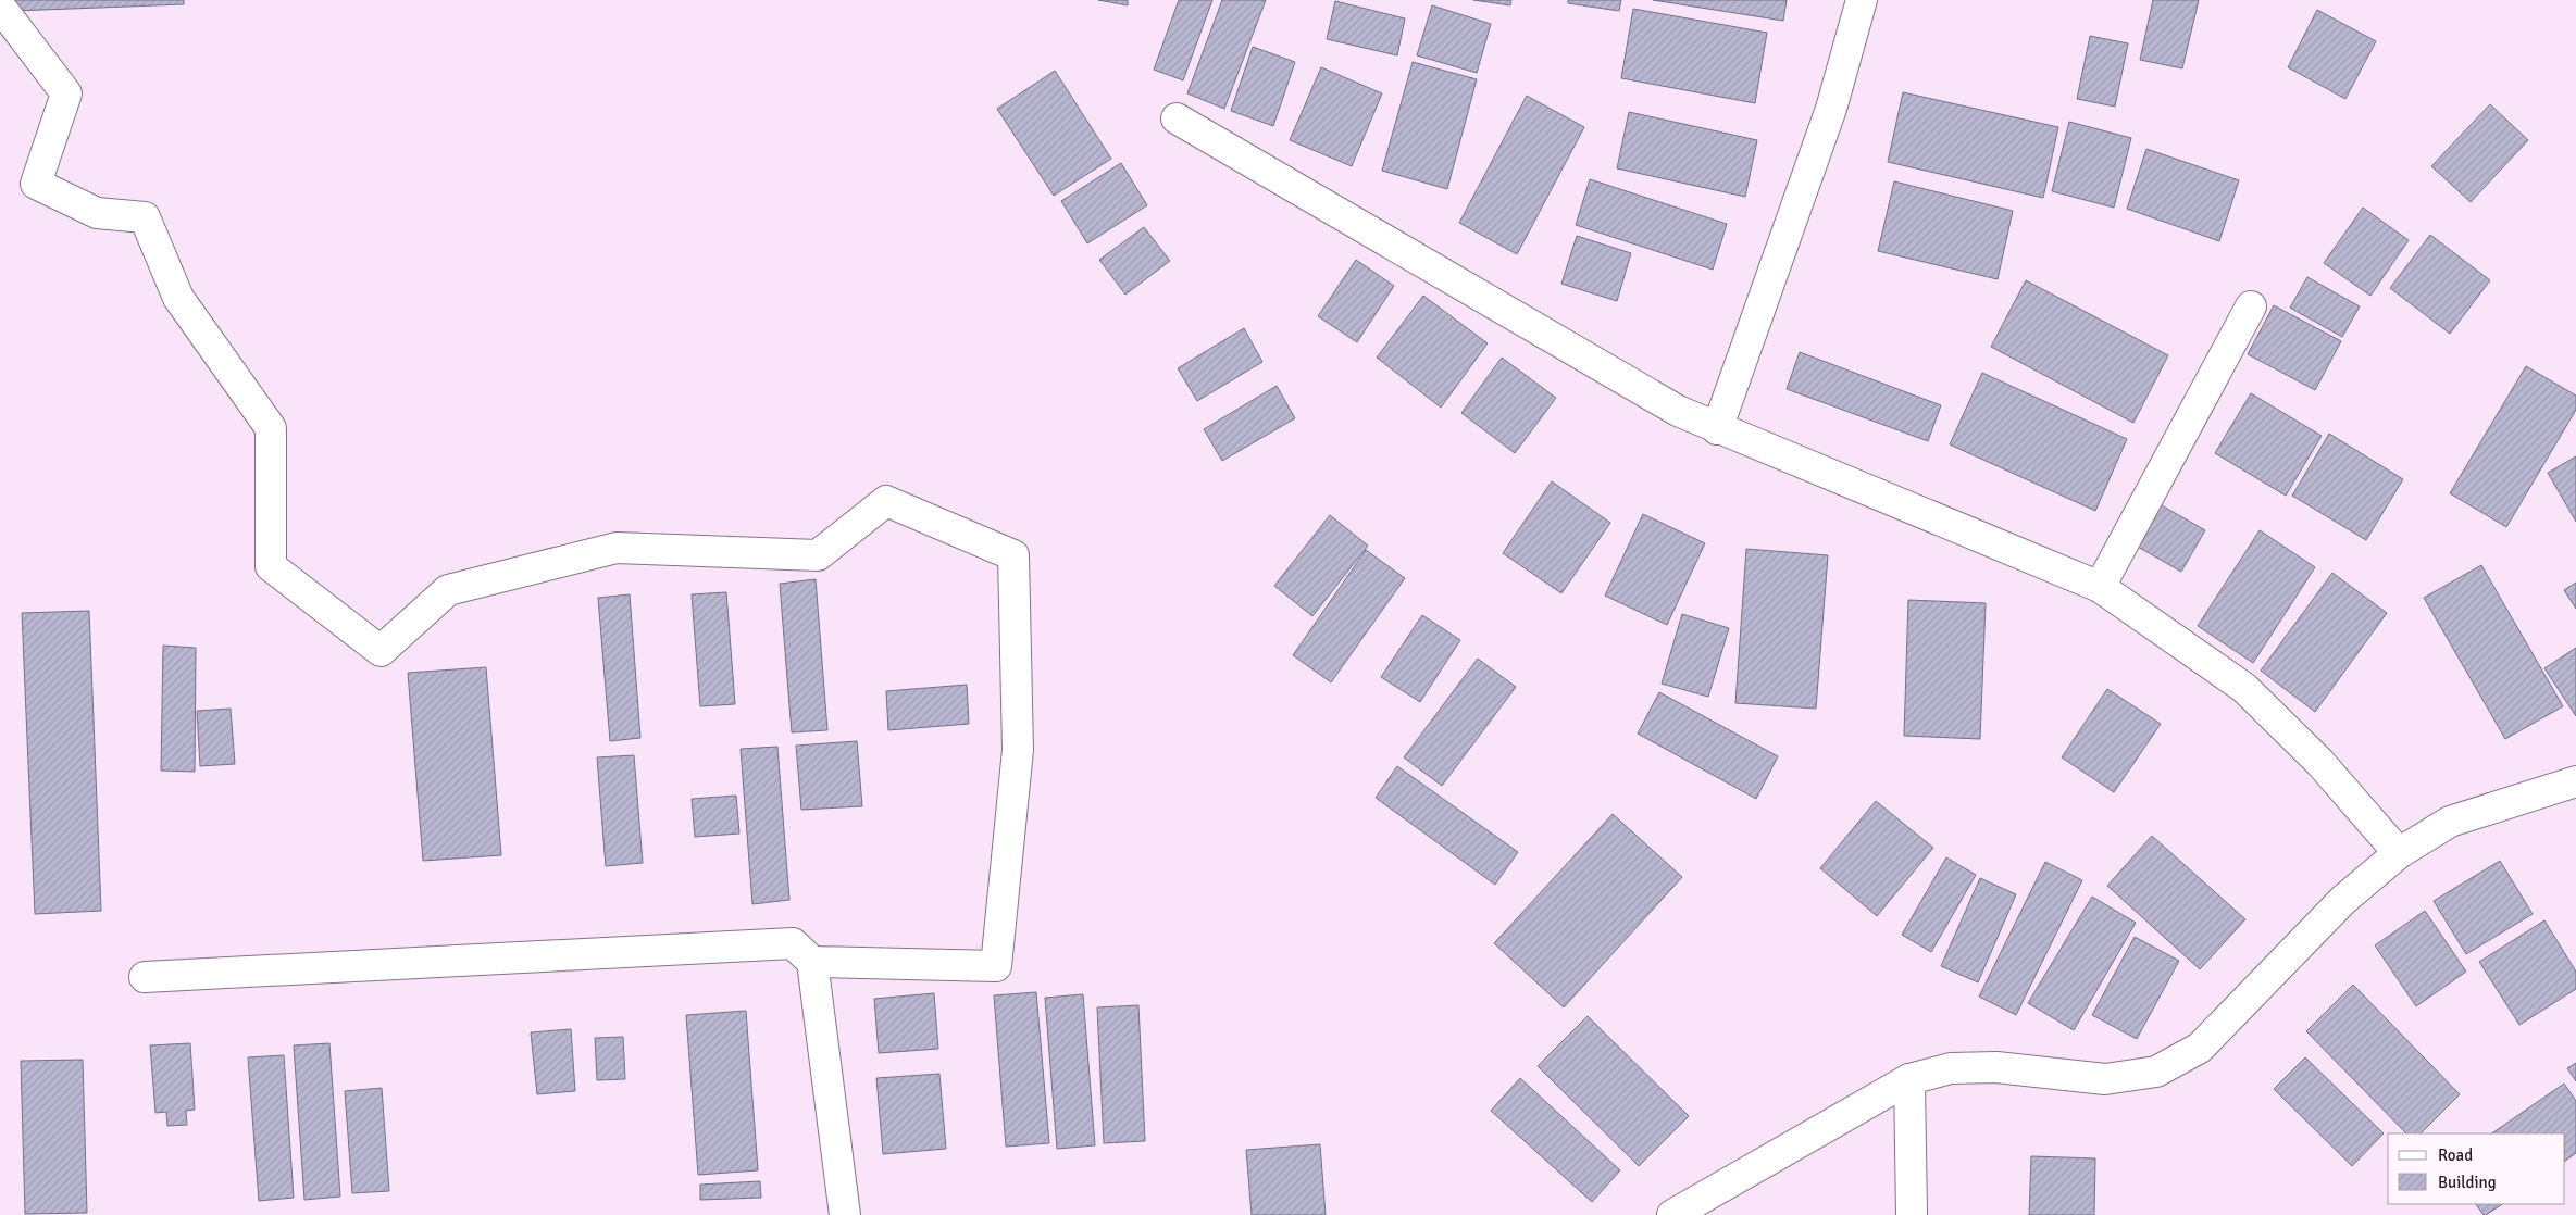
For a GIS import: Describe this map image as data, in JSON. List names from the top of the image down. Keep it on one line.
{"legend":["Road","Building"]}
